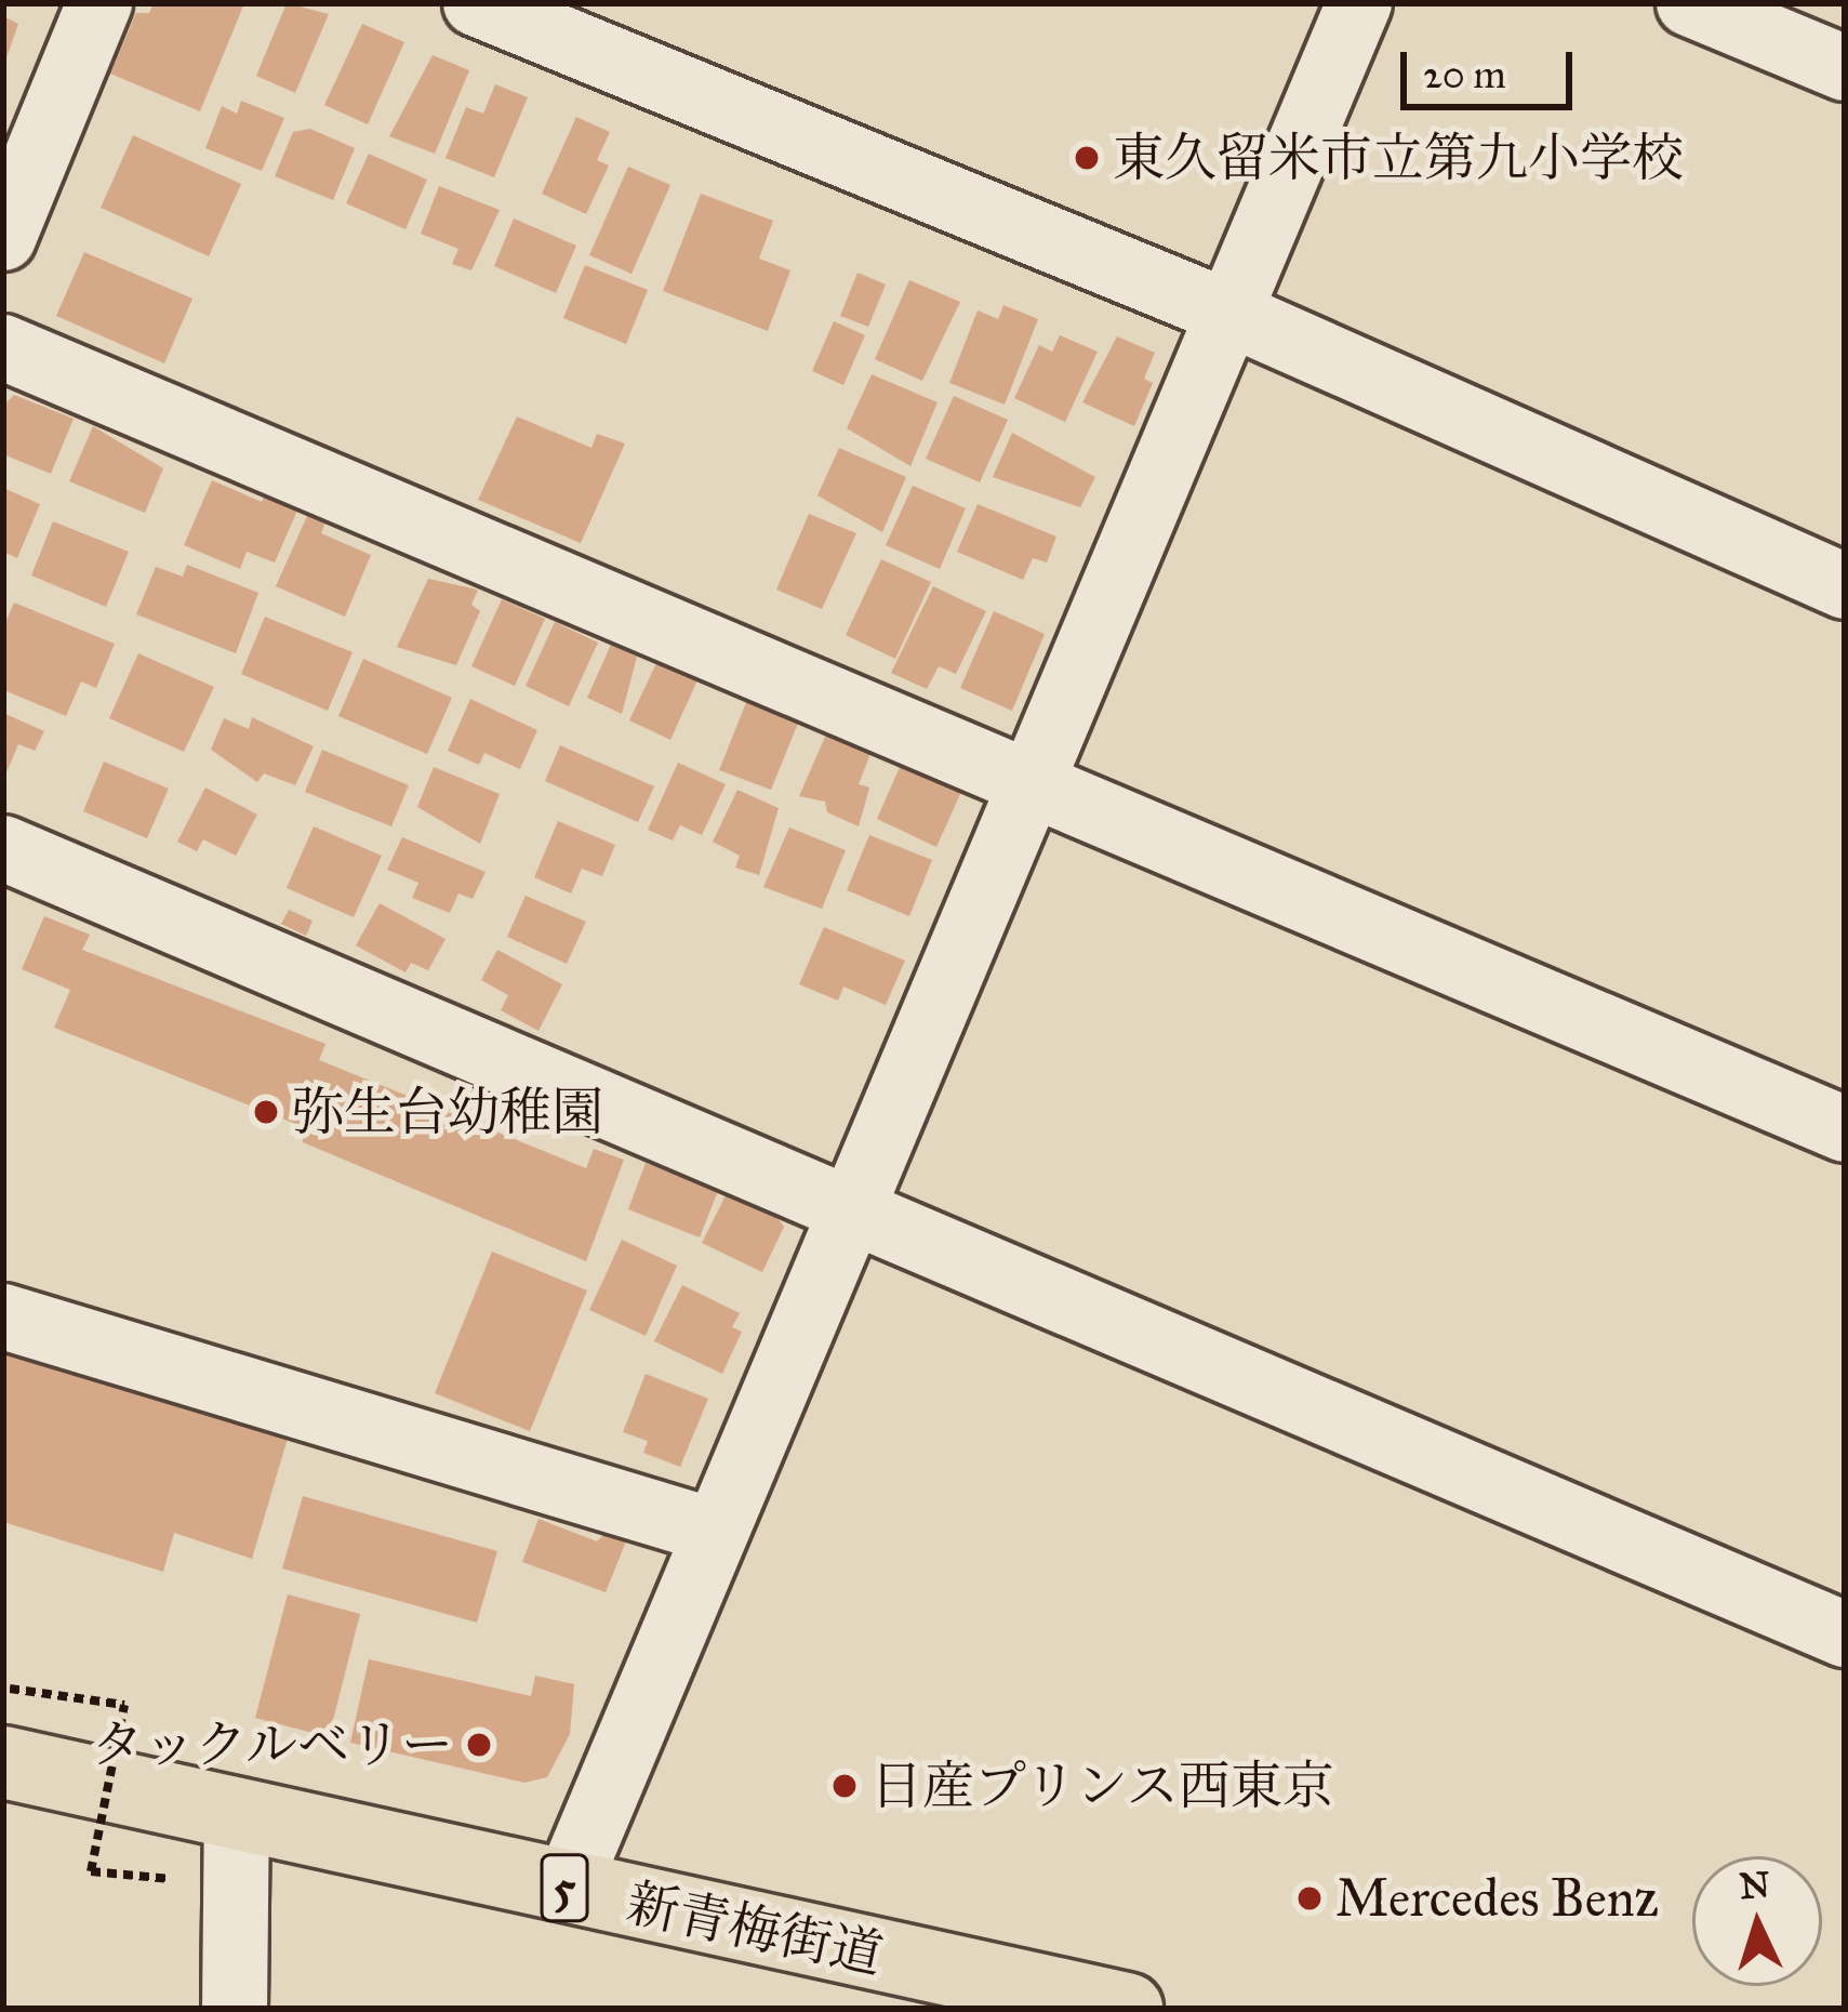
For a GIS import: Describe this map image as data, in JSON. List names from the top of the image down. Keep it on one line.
{"streets":{"main road":["5","新青梅街道"]},"places":["東久留米市立第九小学校","弥生台幼稚園","タックルベリー","日産プリンス西東京","Mercedes Benz"],"scale_bar":"20 m","north":"top"}
